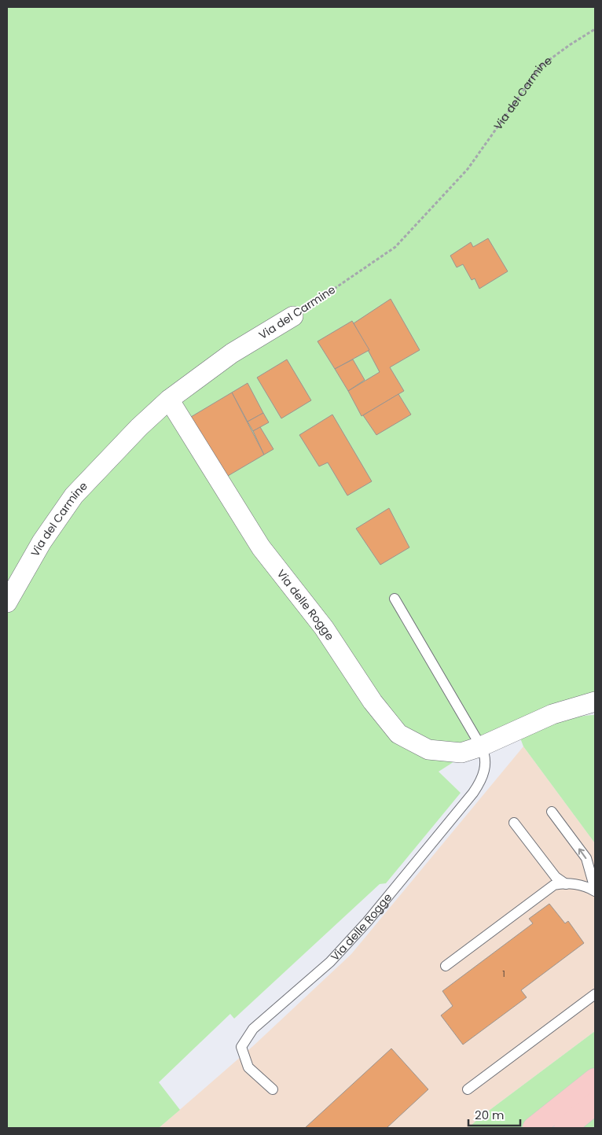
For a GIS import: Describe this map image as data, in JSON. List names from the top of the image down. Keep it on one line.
{"streets":{"street":["Via del Carmine","Via delle Rogge"]},"crossings":[["Via del Carmine","Via delle Rogge"]],"house_numbers":["1"],"scale_bar":"20 m"}
